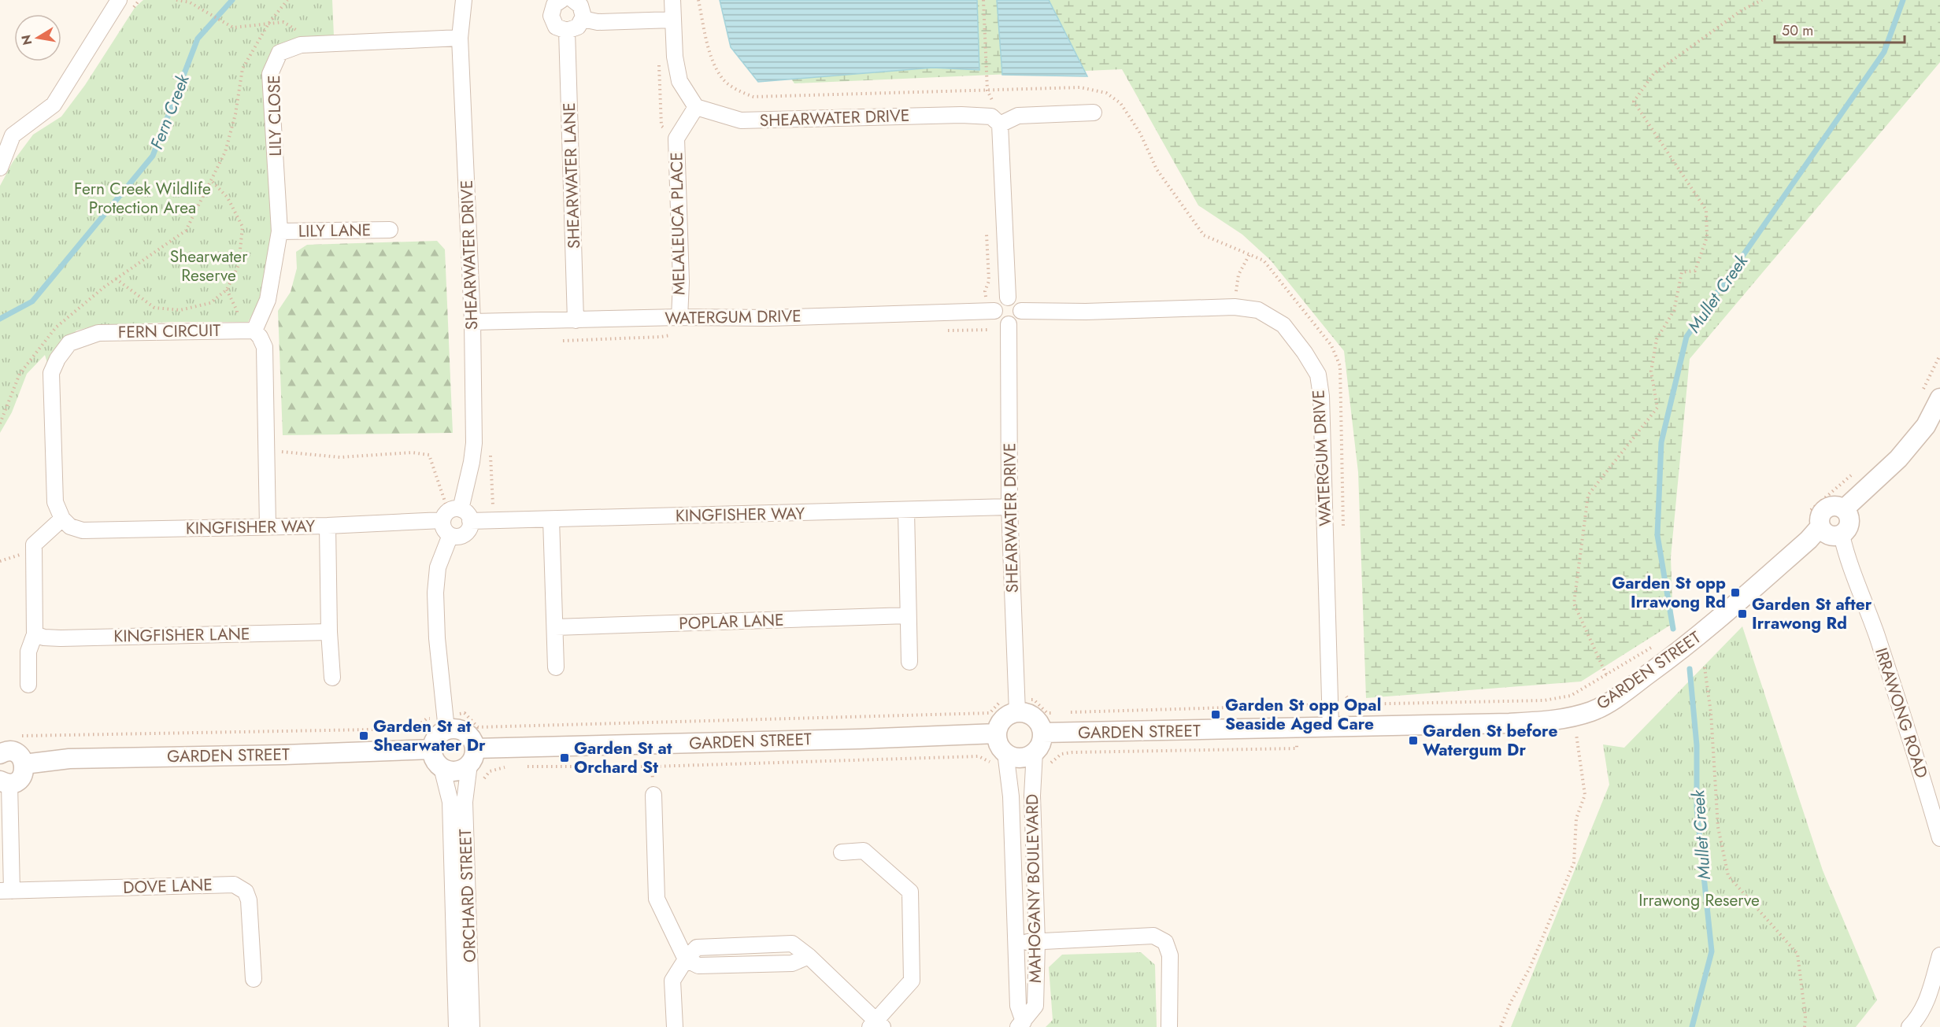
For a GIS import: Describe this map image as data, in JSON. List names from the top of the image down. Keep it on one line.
{"streets":{"street":["LILY CLOSE","SHEARWATER DRIVE","SHEARWATER LANE","MELALEUCA PLACE","LILY LANE","WATERGUM DRIVE","FERN CIRCUIT","KINGFISHER WAY","POPLAR LANE","KINGFISHER LANE","GARDEN STREET","IRRAWONG ROAD","DOVE LANE","MAHOGANY BOULEVARD","ORCHARD STREET"]},"crossings":[["LILY CLOSE","SHEARWATER DRIVE"],["LILY CLOSE","LILY LANE"],["LILY CLOSE","FERN CIRCUIT"],["SHEARWATER DRIVE","MELALEUCA PLACE"],["SHEARWATER DRIVE","WATERGUM DRIVE"],["SHEARWATER DRIVE","KINGFISHER WAY"],["SHEARWATER DRIVE","GARDEN STREET"],["SHEARWATER DRIVE","MAHOGANY BOULEVARD"],["SHEARWATER LANE","WATERGUM DRIVE"],["MELALEUCA PLACE","WATERGUM DRIVE"],["WATERGUM DRIVE","GARDEN STREET"],["FERN CIRCUIT","KINGFISHER WAY"],["GARDEN STREET","IRRAWONG ROAD"],["GARDEN STREET","MAHOGANY BOULEVARD"],["GARDEN STREET","ORCHARD STREET"]],"water":["Fern Creek","Mullet Creek"],"parks":["Fern Creek Wildlife Protection Area","Shearwater Reserve","Irrawong Reserve"],"places":{"transit":["Garden St opp Irrawong Rd","Garden St after Irrawong Rd","Garden St opp Opal Seaside Aged Care","Garden St at Shearwater Dr","Garden St before Watergum Dr","Garden St at Orchard St"]},"scale_bar":"50 m","north":"left"}
